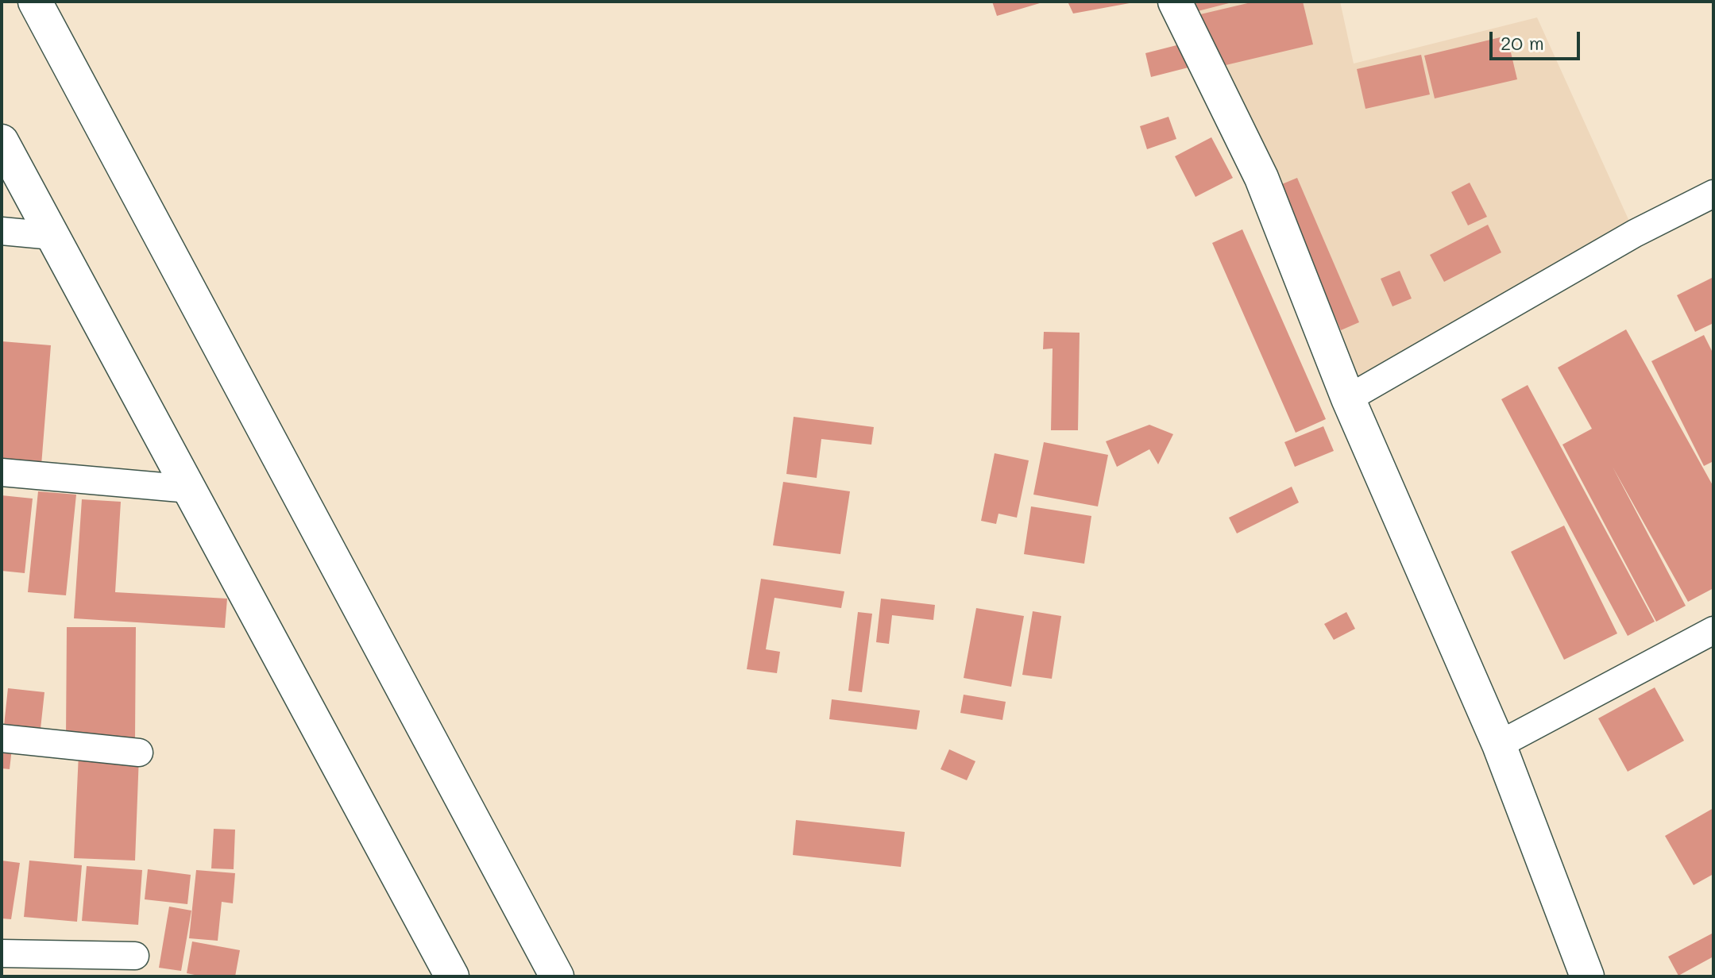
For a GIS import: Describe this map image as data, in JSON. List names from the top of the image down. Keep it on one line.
{"scale_bar":"20 m"}
